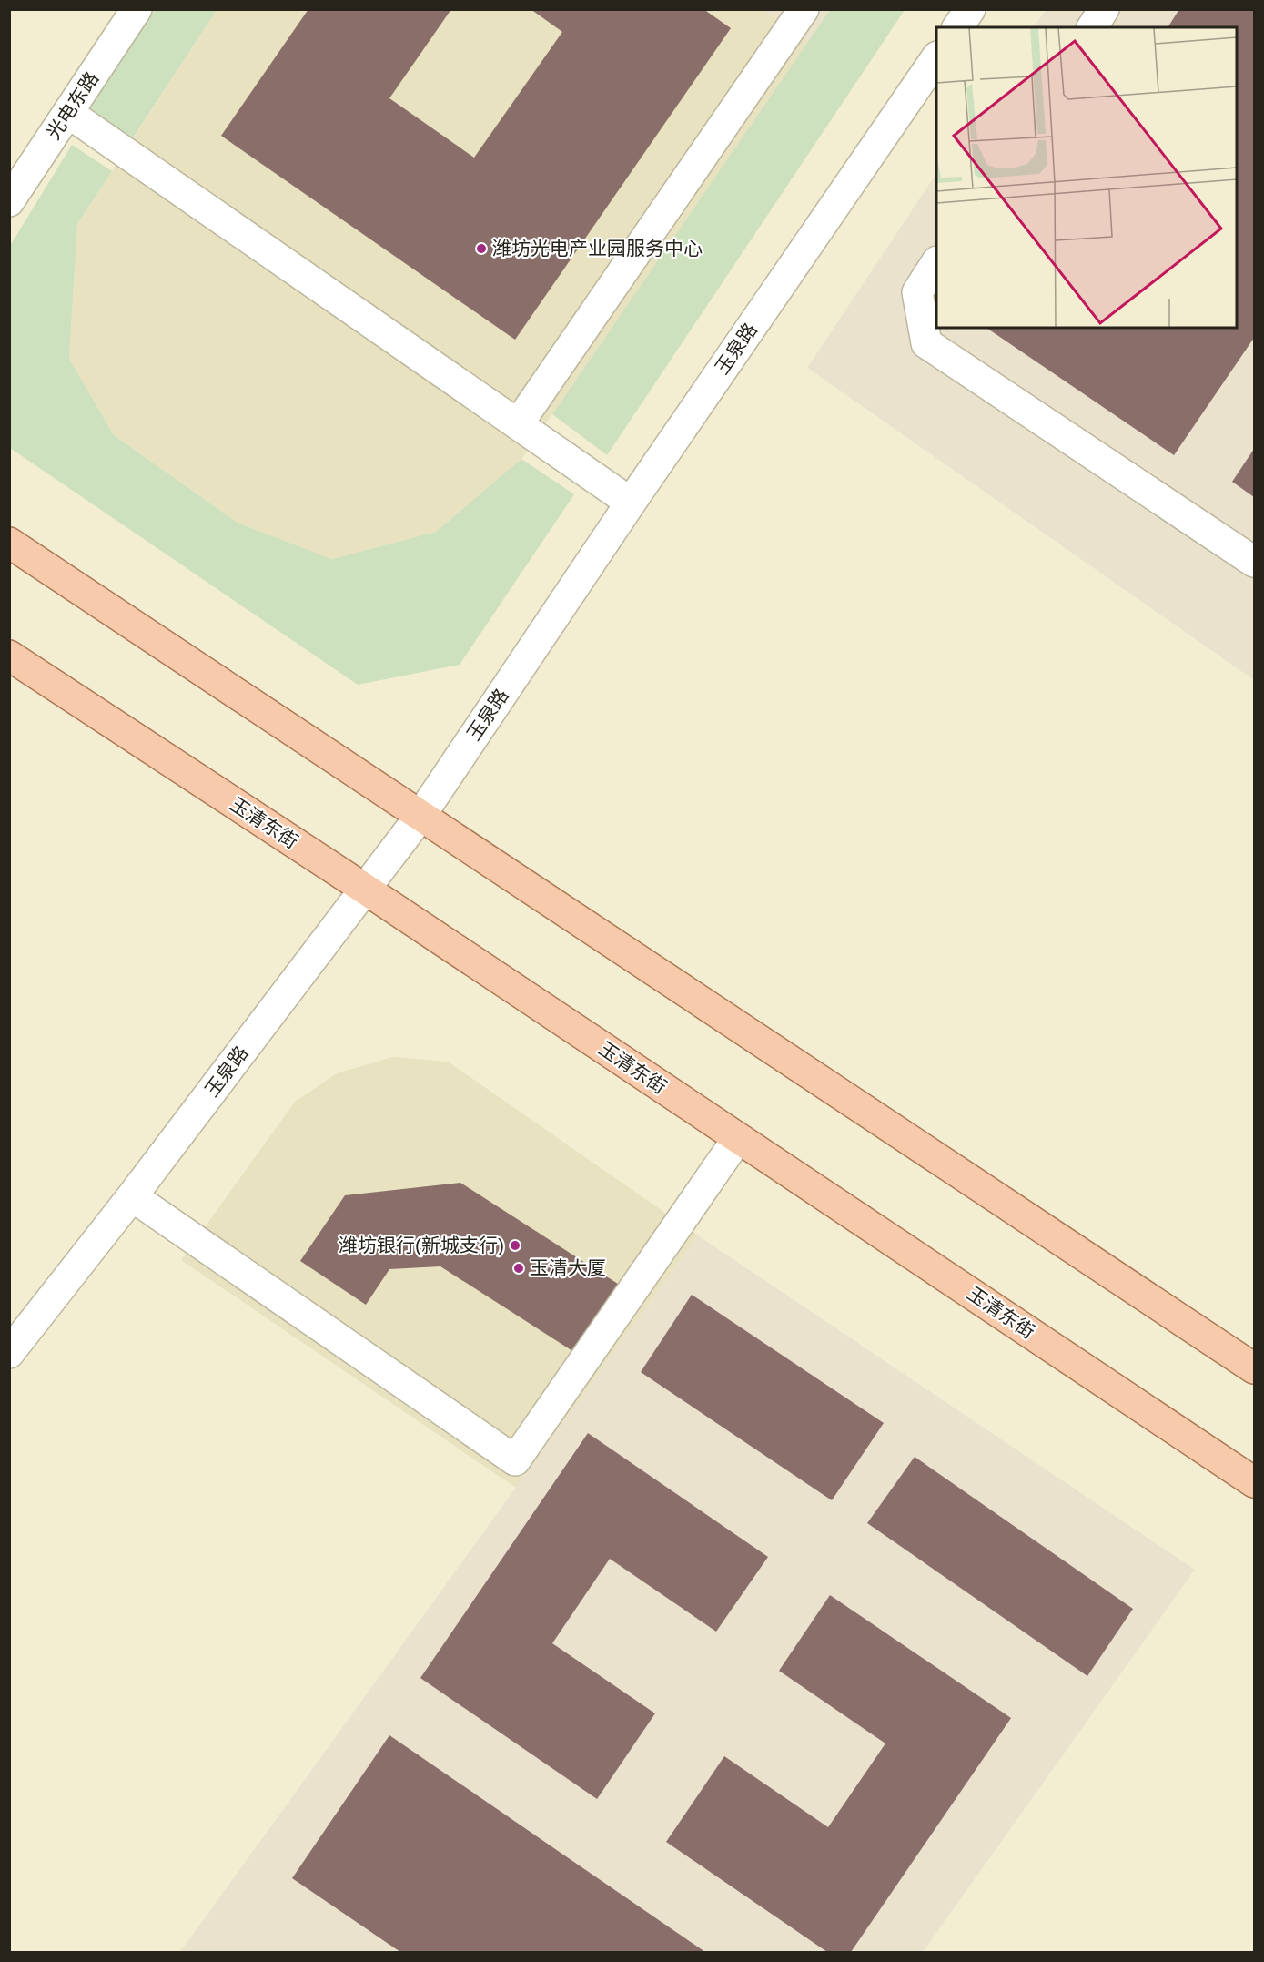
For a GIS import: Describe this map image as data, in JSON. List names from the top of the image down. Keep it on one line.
{"streets":{"main road":["玉清东街"],"street":["光电东路","玉泉路"]},"crossings":[["玉泉路","玉清东街"]],"places":["潍坊光电产业园服务中心","潍坊银行(新城支行)","玉清大厦"]}
